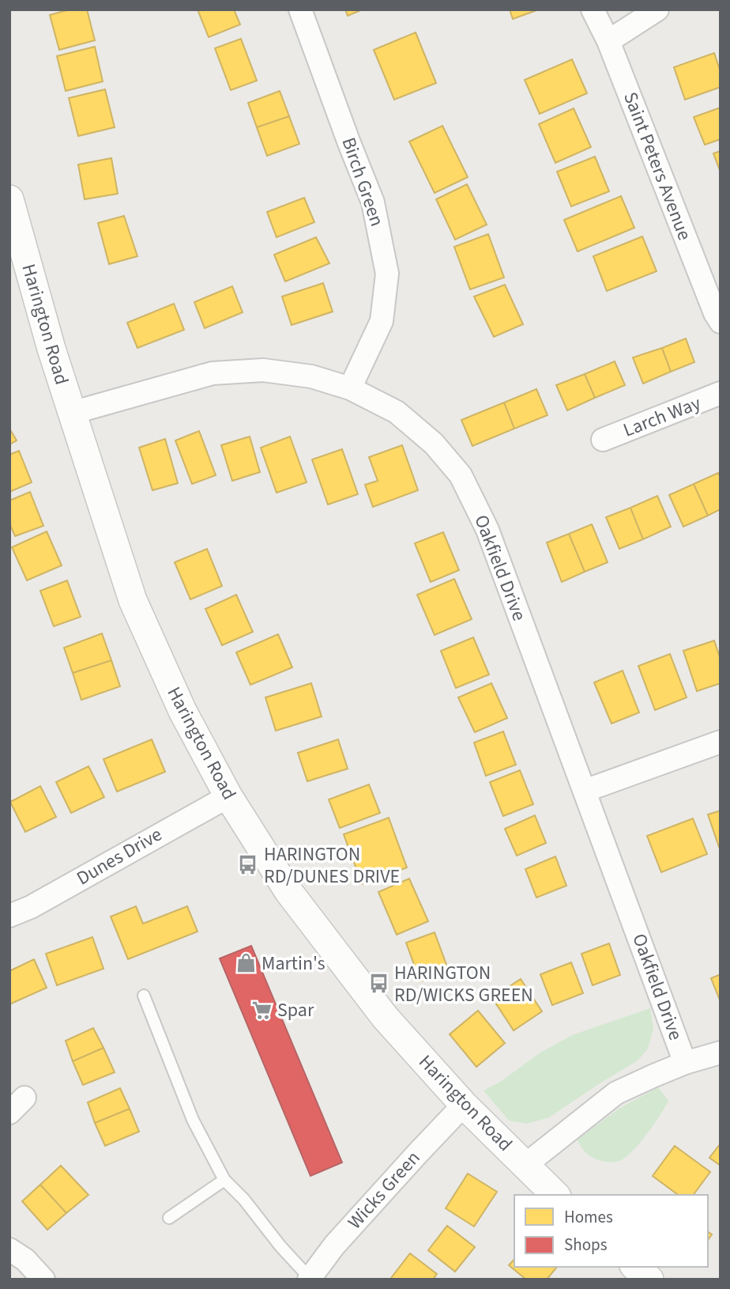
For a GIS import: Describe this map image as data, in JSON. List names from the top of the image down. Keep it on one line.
{"streets":{"street":["Saint Peters Avenue","Birch Green","Harington Road","Larch Way","Oakfield Drive","Dunes Drive","Wicks Green"]},"crossings":[["Birch Green","Oakfield Drive"],["Harington Road","Oakfield Drive"],["Harington Road","Dunes Drive"],["Harington Road","Wicks Green"]],"places":{"bus stop":["HARINGTON RD/DUNES DRIVE","HARINGTON RD/WICKS GREEN"],"shop":["Martin's"],"supermarket":["Spar"]},"legend":["Homes","Shops"]}
